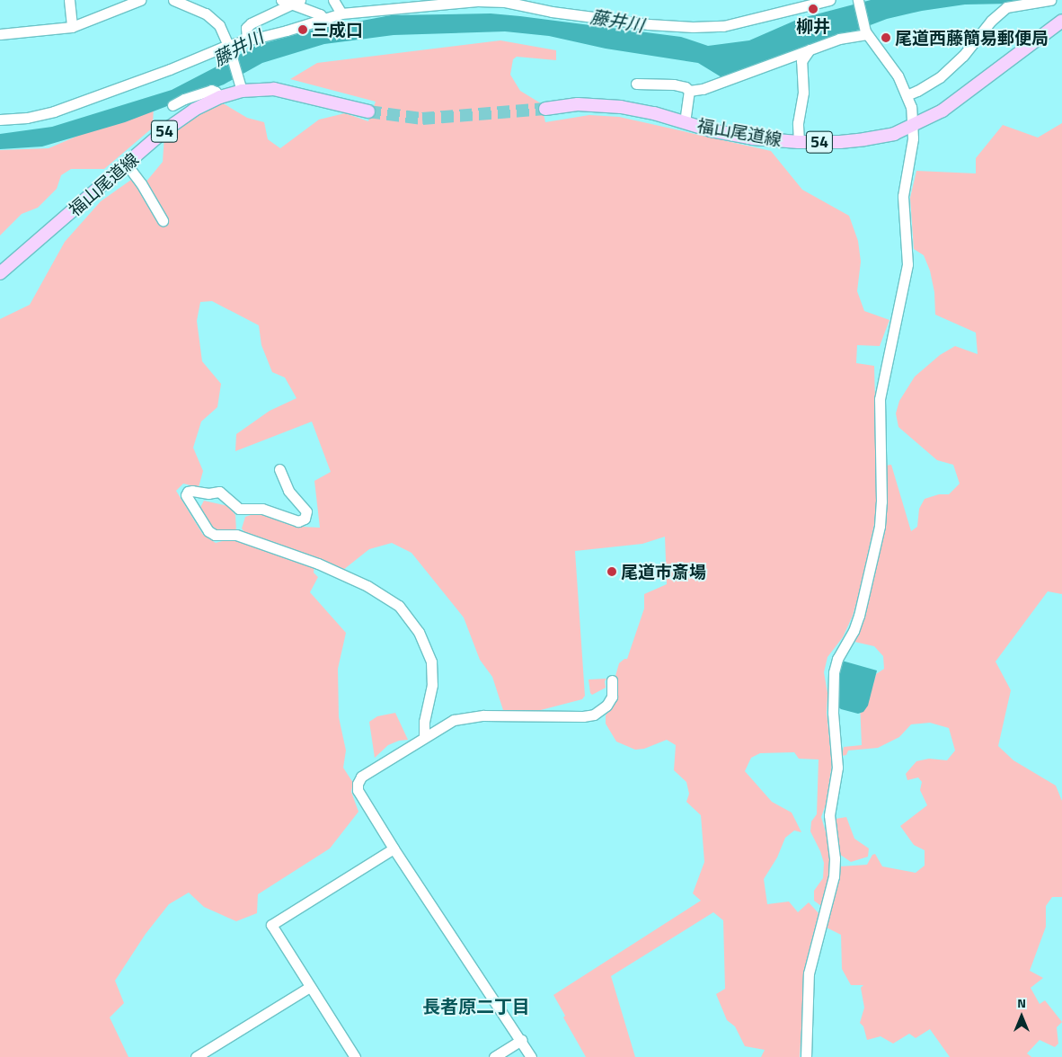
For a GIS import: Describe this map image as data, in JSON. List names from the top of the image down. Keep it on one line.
{"streets":{"main road":["54","福山尾道線"]},"districts":["長者原二丁目"],"water":["藤井川"],"places":["柳井","三成口","尾道西藤簡易郵便局","尾道市斎場"],"north":"top"}
